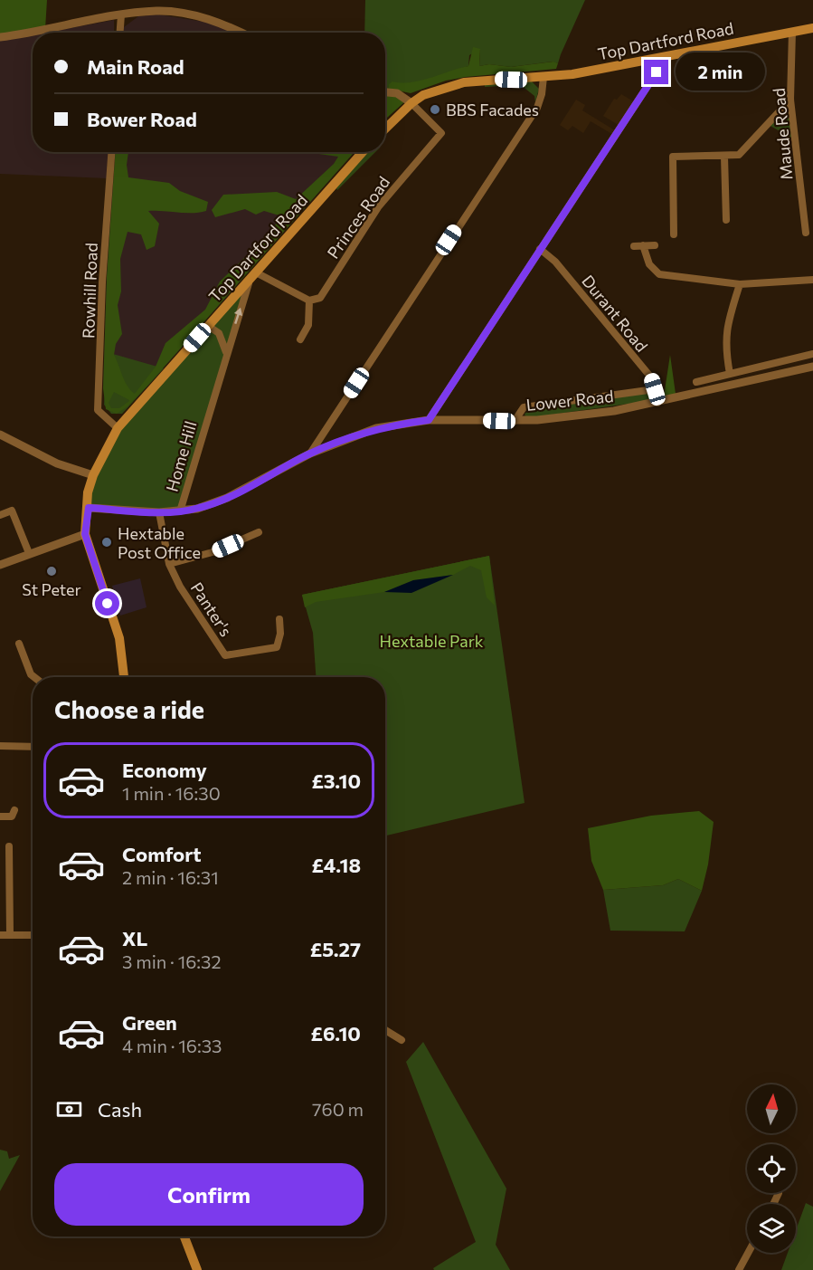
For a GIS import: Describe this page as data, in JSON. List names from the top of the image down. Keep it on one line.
{"streets":{"main road":["Top Dartford Road"],"street":["Maude Road","Princes Road","Rowhill Road","Durant Road","Lower Road","Home Hill","Panter's"]},"crossings":[["Top Dartford Road","Maude Road"],["Top Dartford Road","Princes Road"],["Top Dartford Road","Rowhill Road"],["Top Dartford Road","Home Hill"],["Durant Road","Lower Road"],["Lower Road","Home Hill"],["Home Hill","Panter's"]],"parks":["Hextable Park"],"places":["BBS Facades","Hextable Post Office","St Peter"],"north":"top","page":{"banner":["Main Road","Bower Road"],"bubble":"2 min","heading":"Choose a ride","list":[{"name":"Economy","note":"1 min · 16:30","value":"£3.10"},{"name":"Comfort","note":"2 min · 16:31","value":"£4.18"},{"name":"XL","note":"3 min · 16:32","value":"£5.27"},{"name":"Green","note":"4 min · 16:33","value":"£6.10"}],"pay":["Cash","760 m"],"buttons":"Confirm"}}
